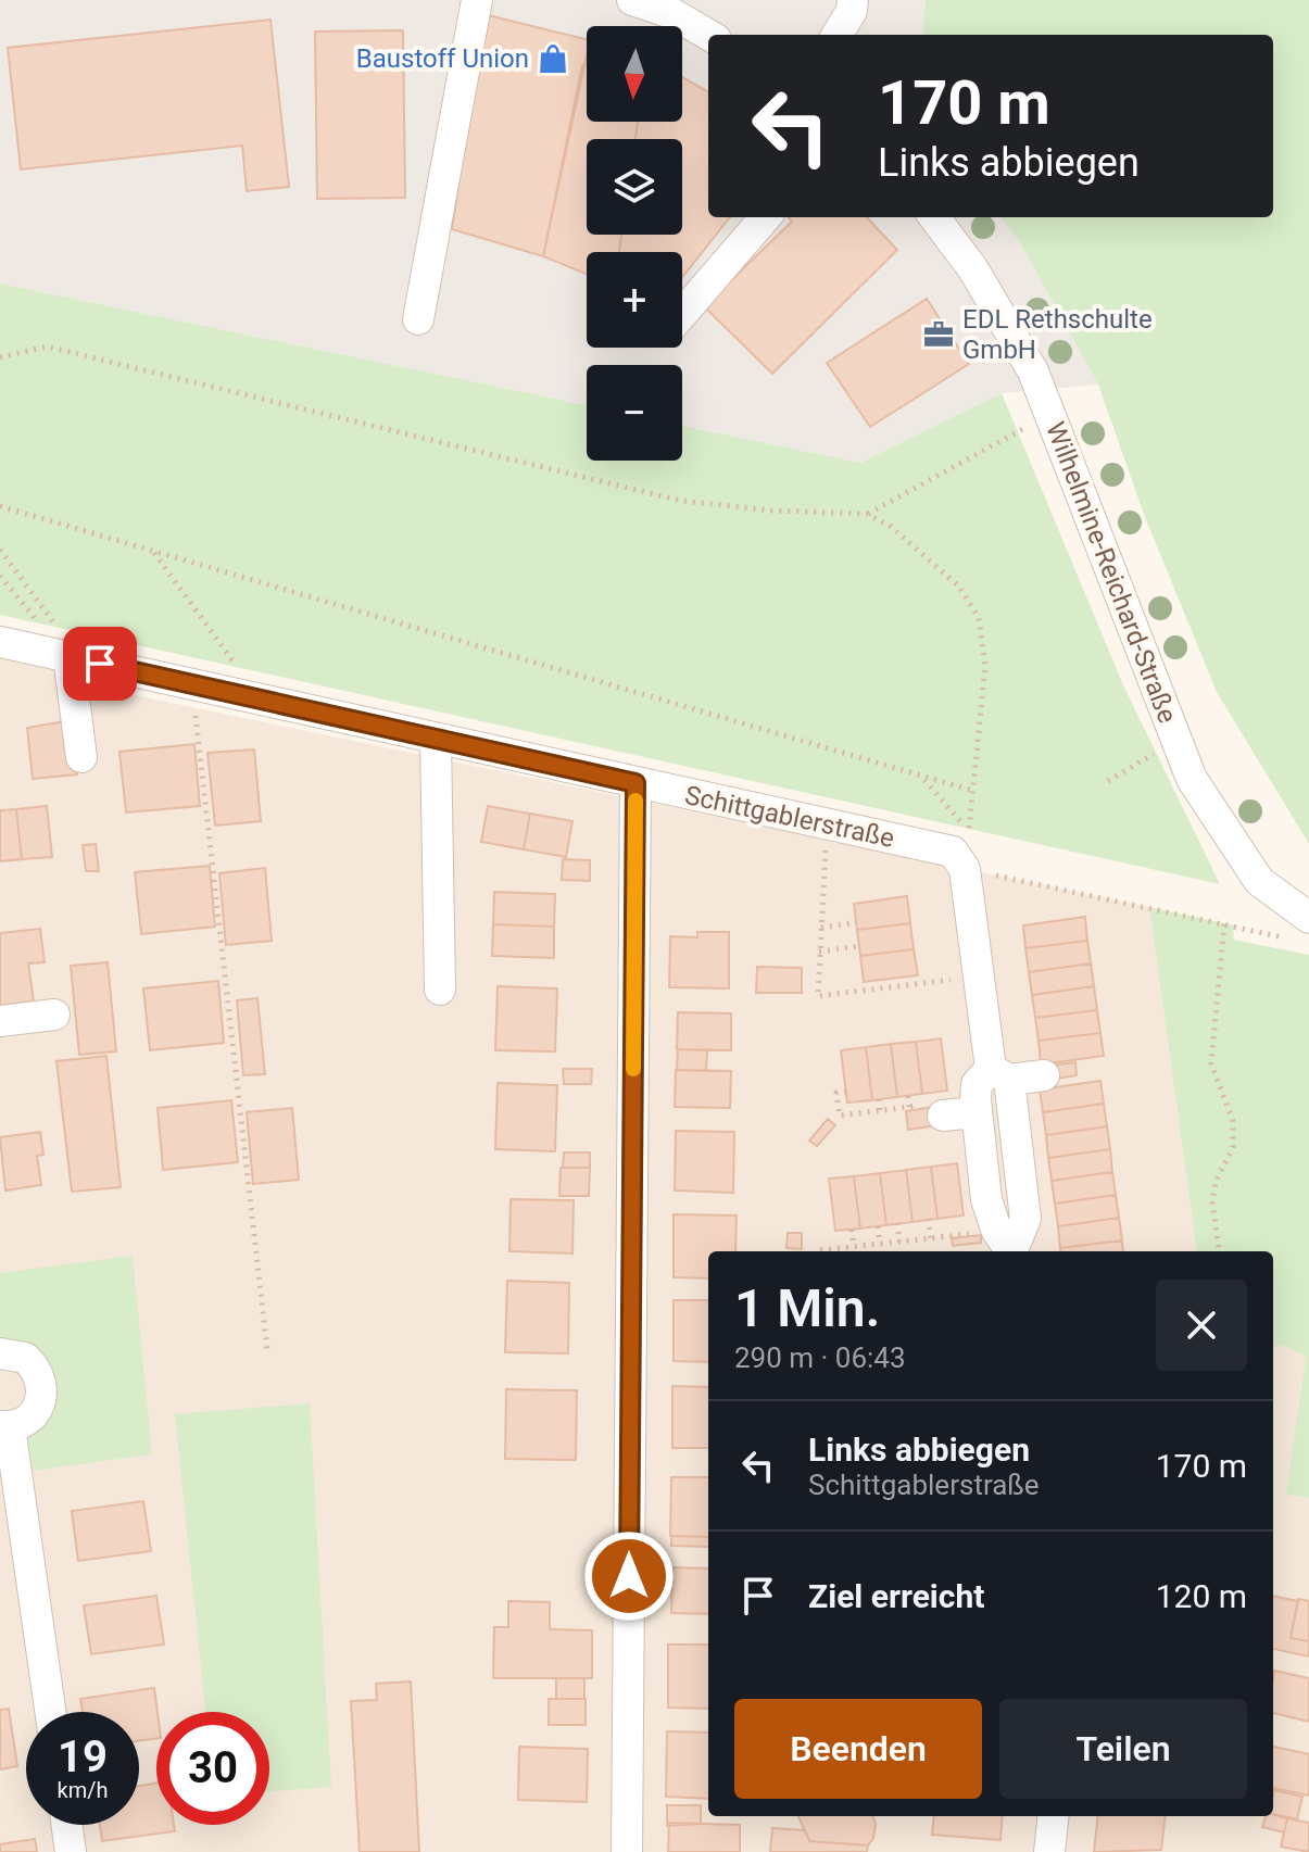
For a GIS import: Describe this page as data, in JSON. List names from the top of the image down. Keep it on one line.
{"streets":{"street":["Wilhelmine-Reichard-Straße","Schittgablerstraße"]},"places":{"shop":["Baustoff Union"],"office":["EDL Rethschulte GmbH"]},"north":"bottom","page":{"map_buttons":["+","−"],"turn":["170 m","Links abbiegen"],"heading":["1 Min.","290 m · 06:43"],"list":[{"name":"Links abbiegen","note":"Schittgablerstraße","value":"170 m"},{"name":"Ziel erreicht","value":"120 m"}],"buttons":["Beenden","Teilen"],"speed":"19 km/h","limit":"30"}}
